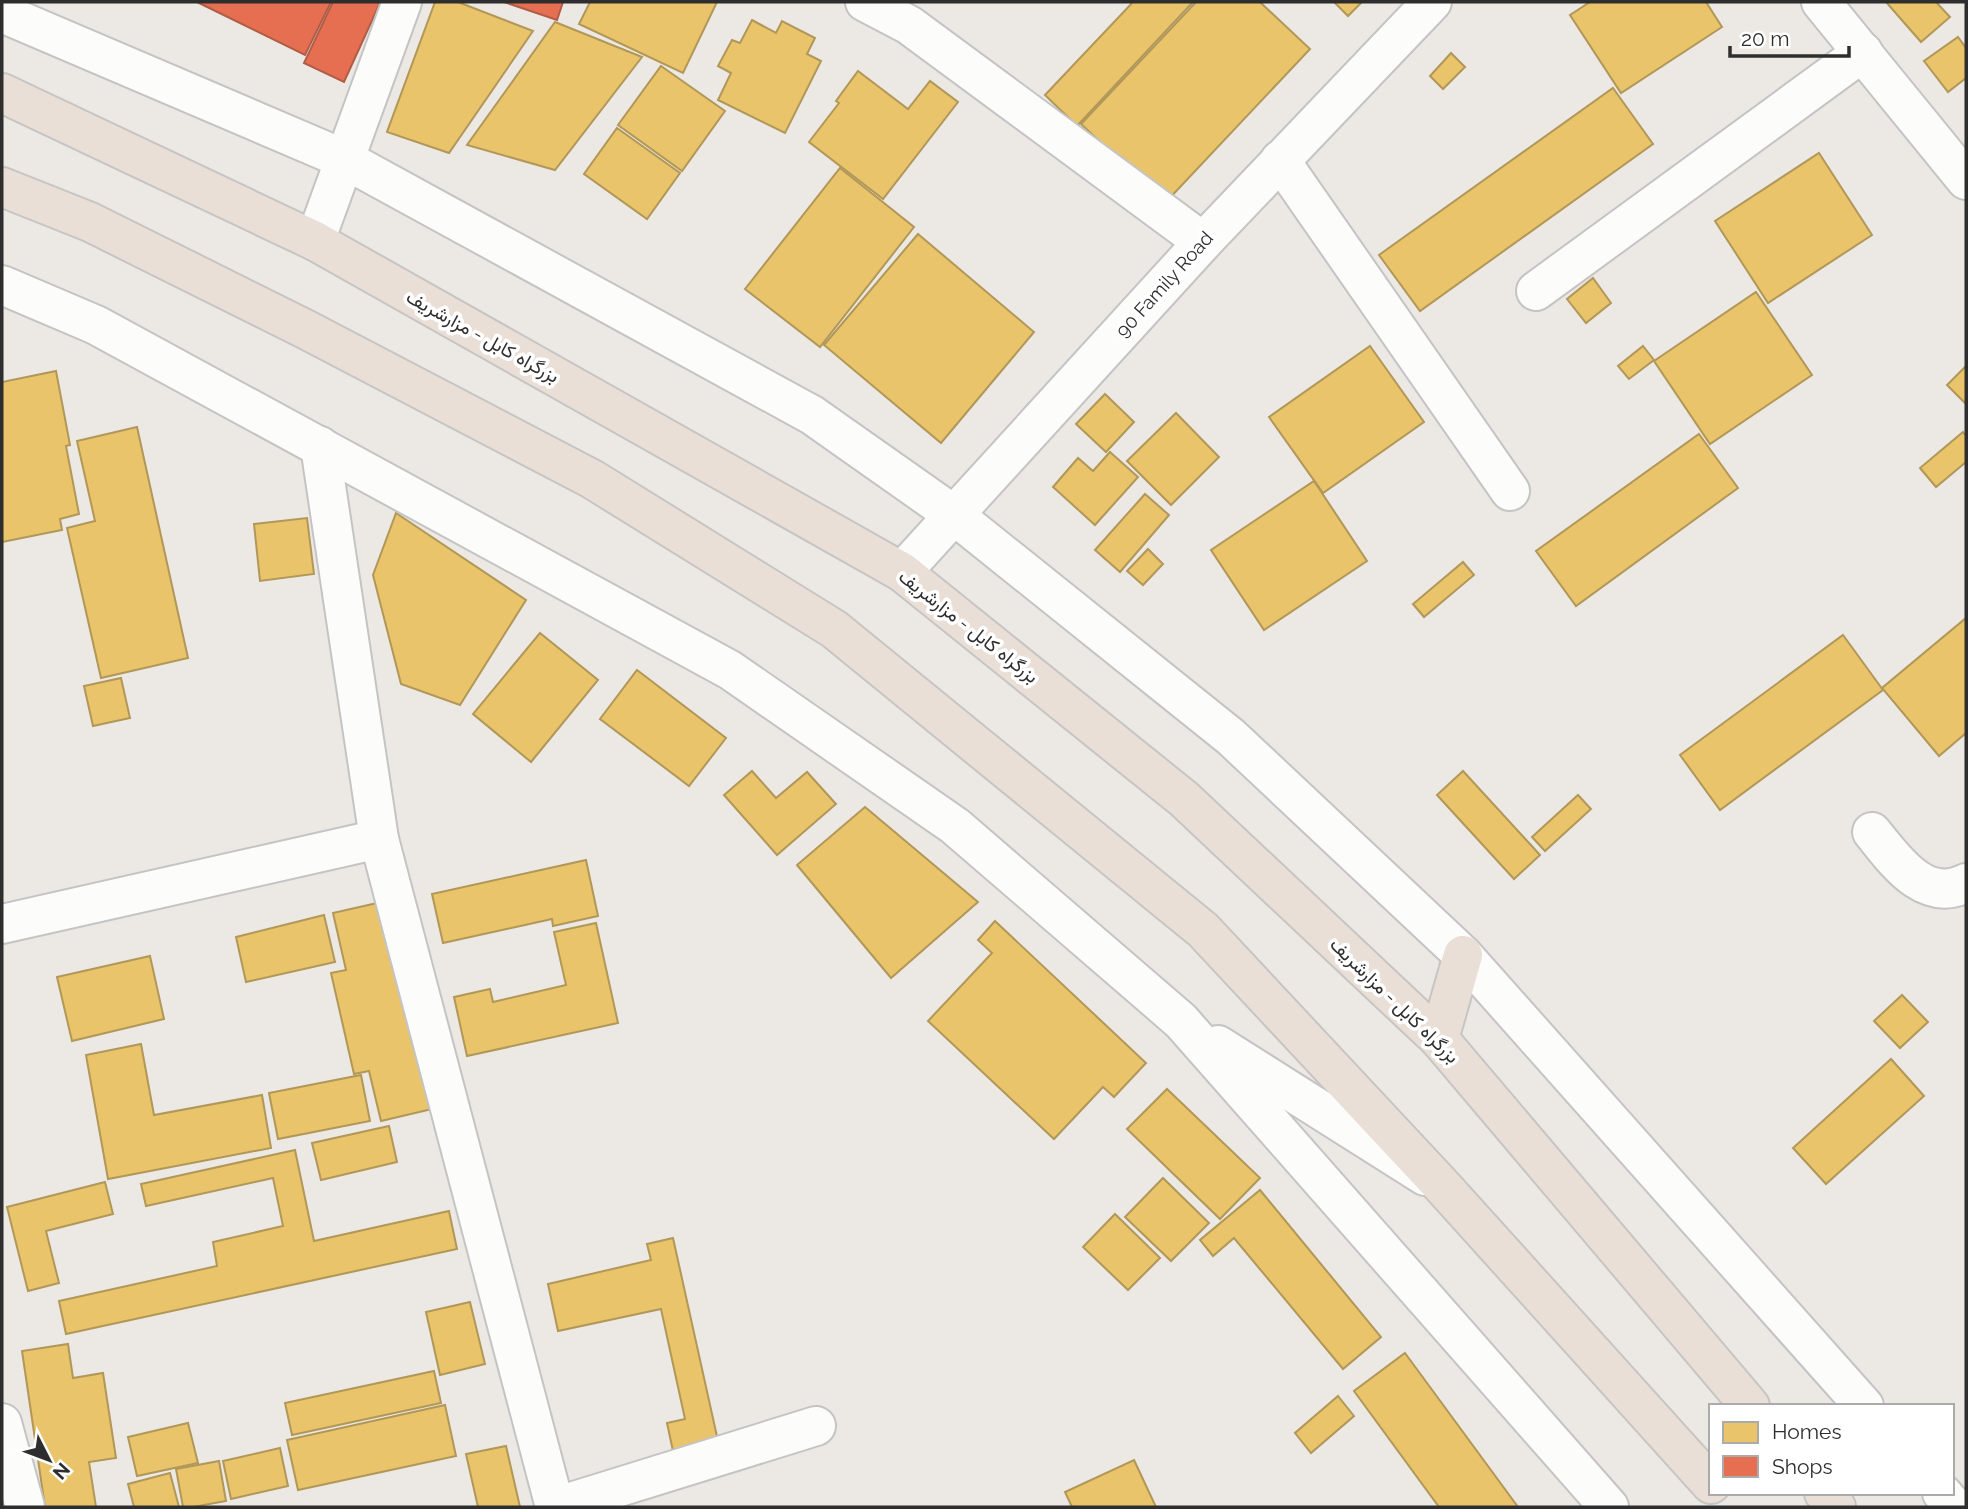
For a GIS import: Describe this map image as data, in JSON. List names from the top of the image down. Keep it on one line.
{"streets":{"highway":["بزرگراه کابل - مزارشریف"],"street":["90 Family Road"]},"crossings":[["90 Family Road","بزرگراه کابل - مزارشریف"]],"legend":["Homes","Shops"],"scale_bar":"20 m","north":"bottom right"}
